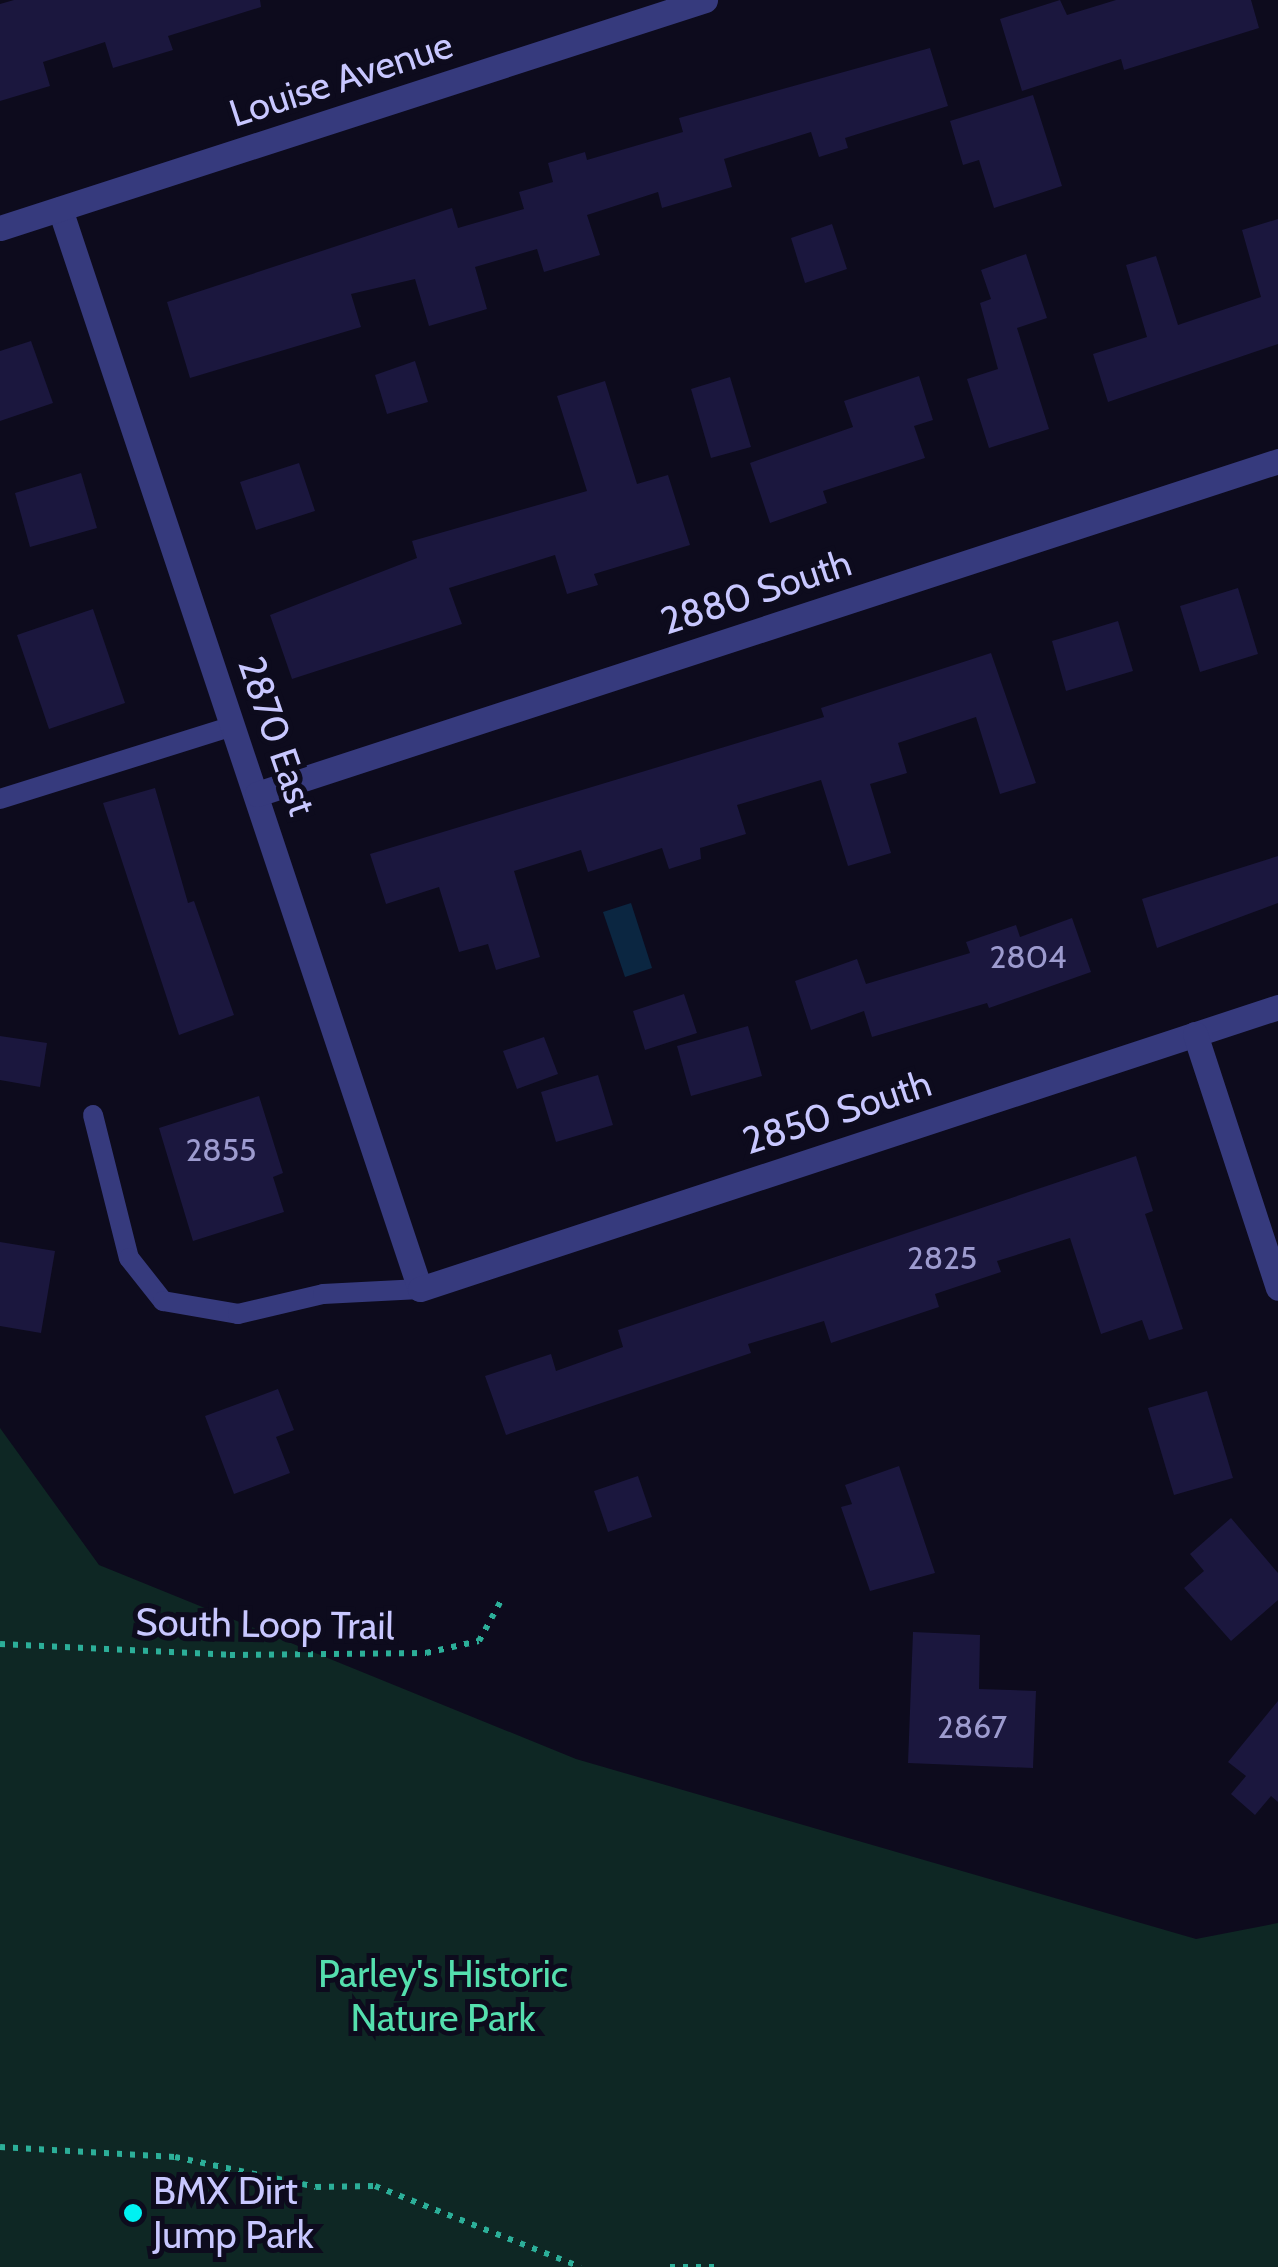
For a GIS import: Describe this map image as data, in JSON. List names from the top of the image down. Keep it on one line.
{"streets":{"street":["Louise Avenue","2880 South","2870 East","2850 South"],"path":["South Loop Trail"]},"crossings":[["Louise Avenue","2870 East"],["2880 South","2870 East"],["2870 East","2850 South"]],"parks":["Parley's Historic Nature Park"],"places":["BMX Dirt Jump Park"],"house_numbers":["2804","2855","2825","2867"]}
